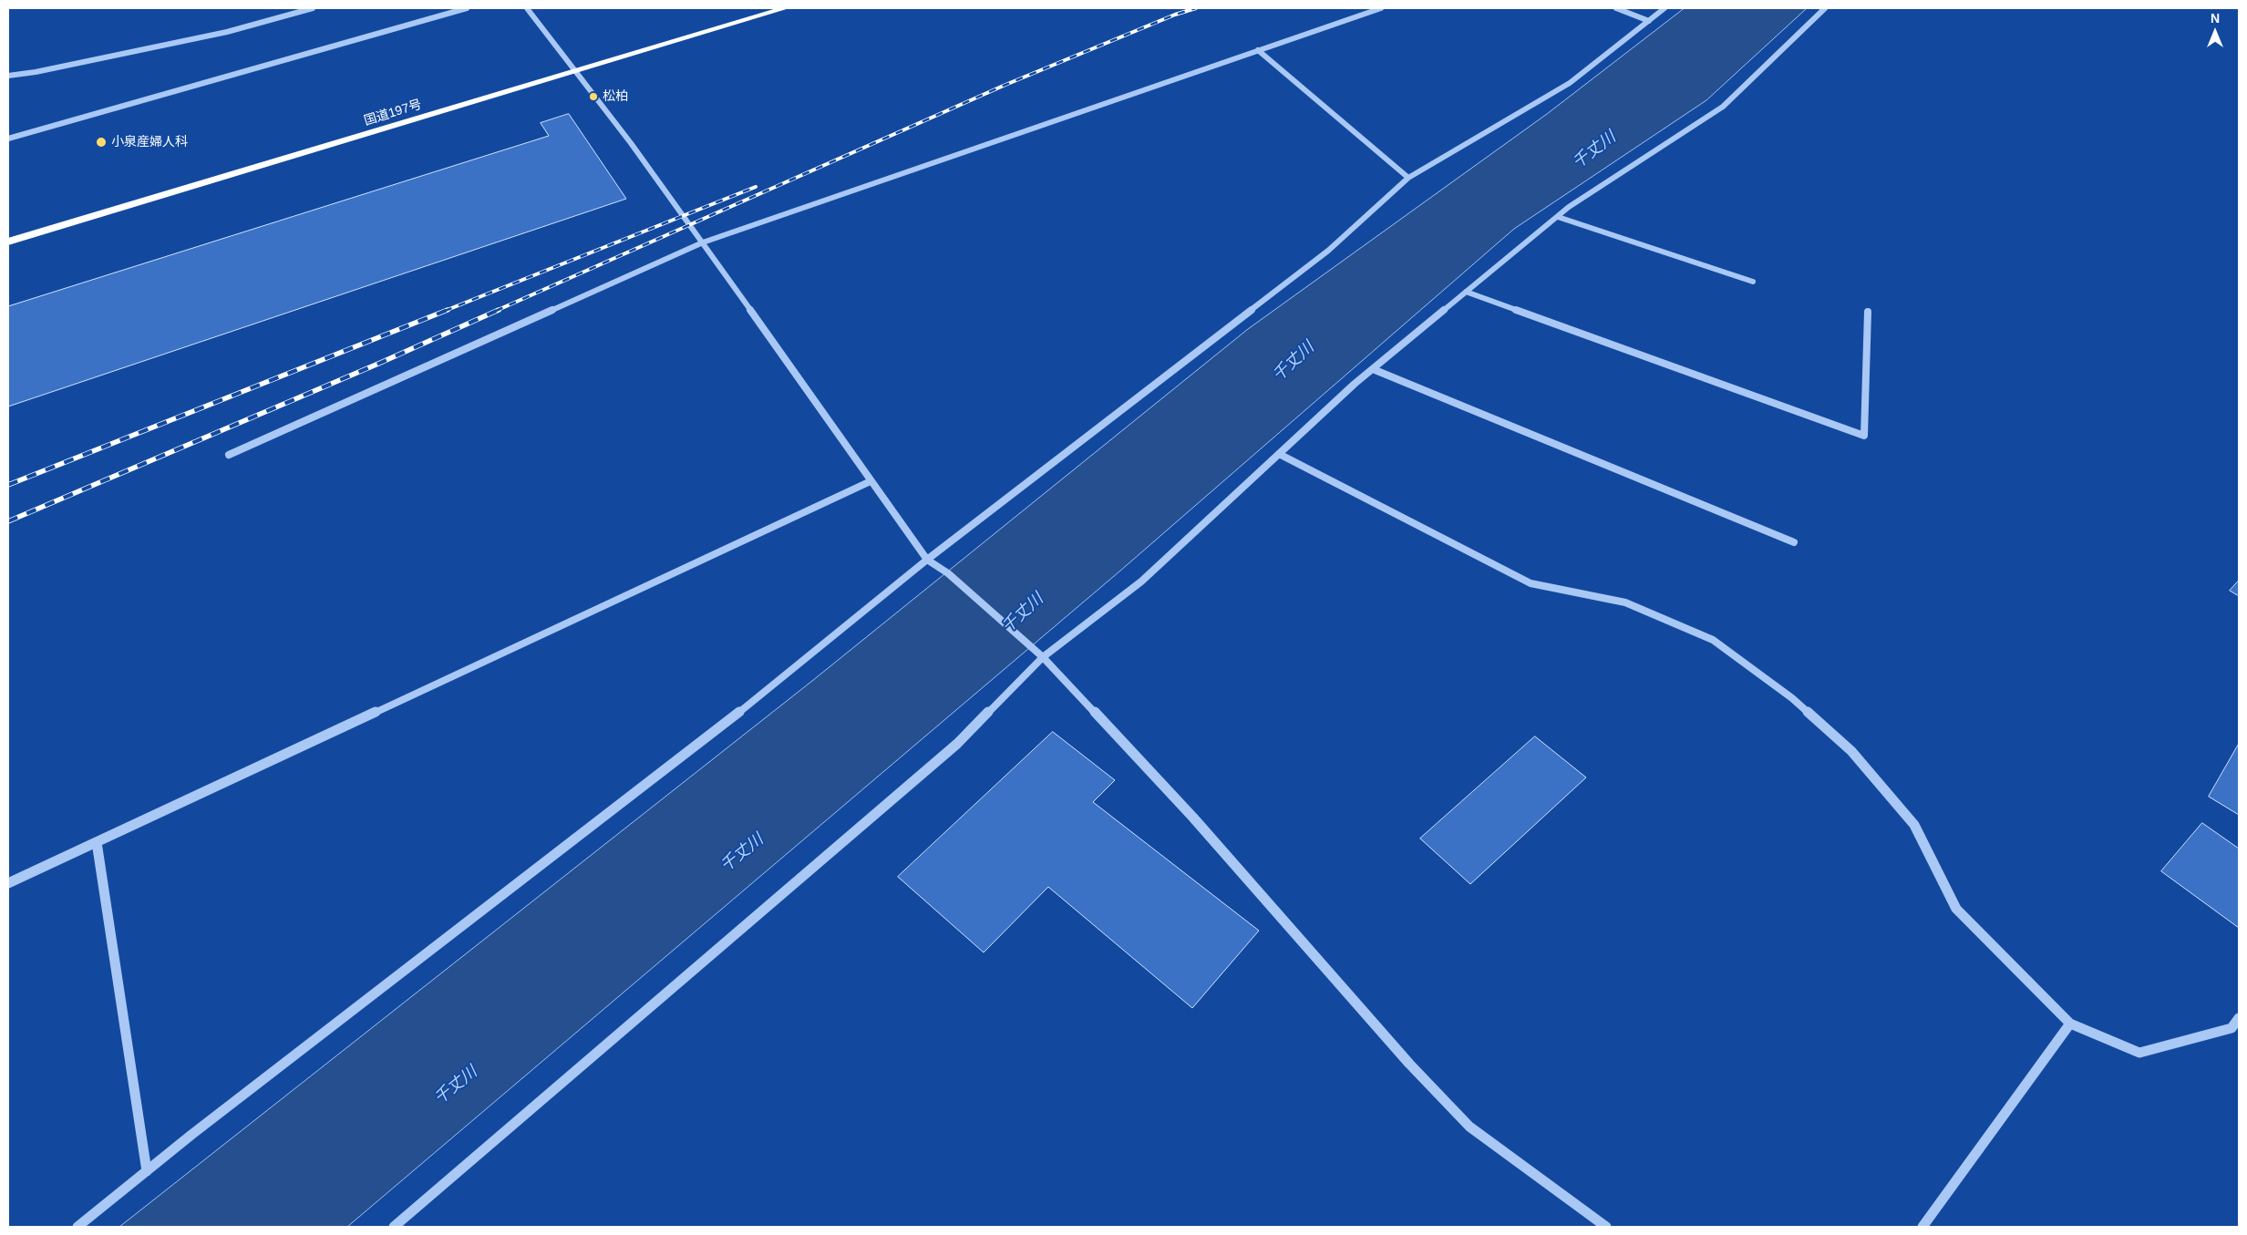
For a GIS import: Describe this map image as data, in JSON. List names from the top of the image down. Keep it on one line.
{"streets":{"highway":["国道197号"]},"water":["千丈川"],"places":["松柏","小泉産婦人科"],"north":"top"}
